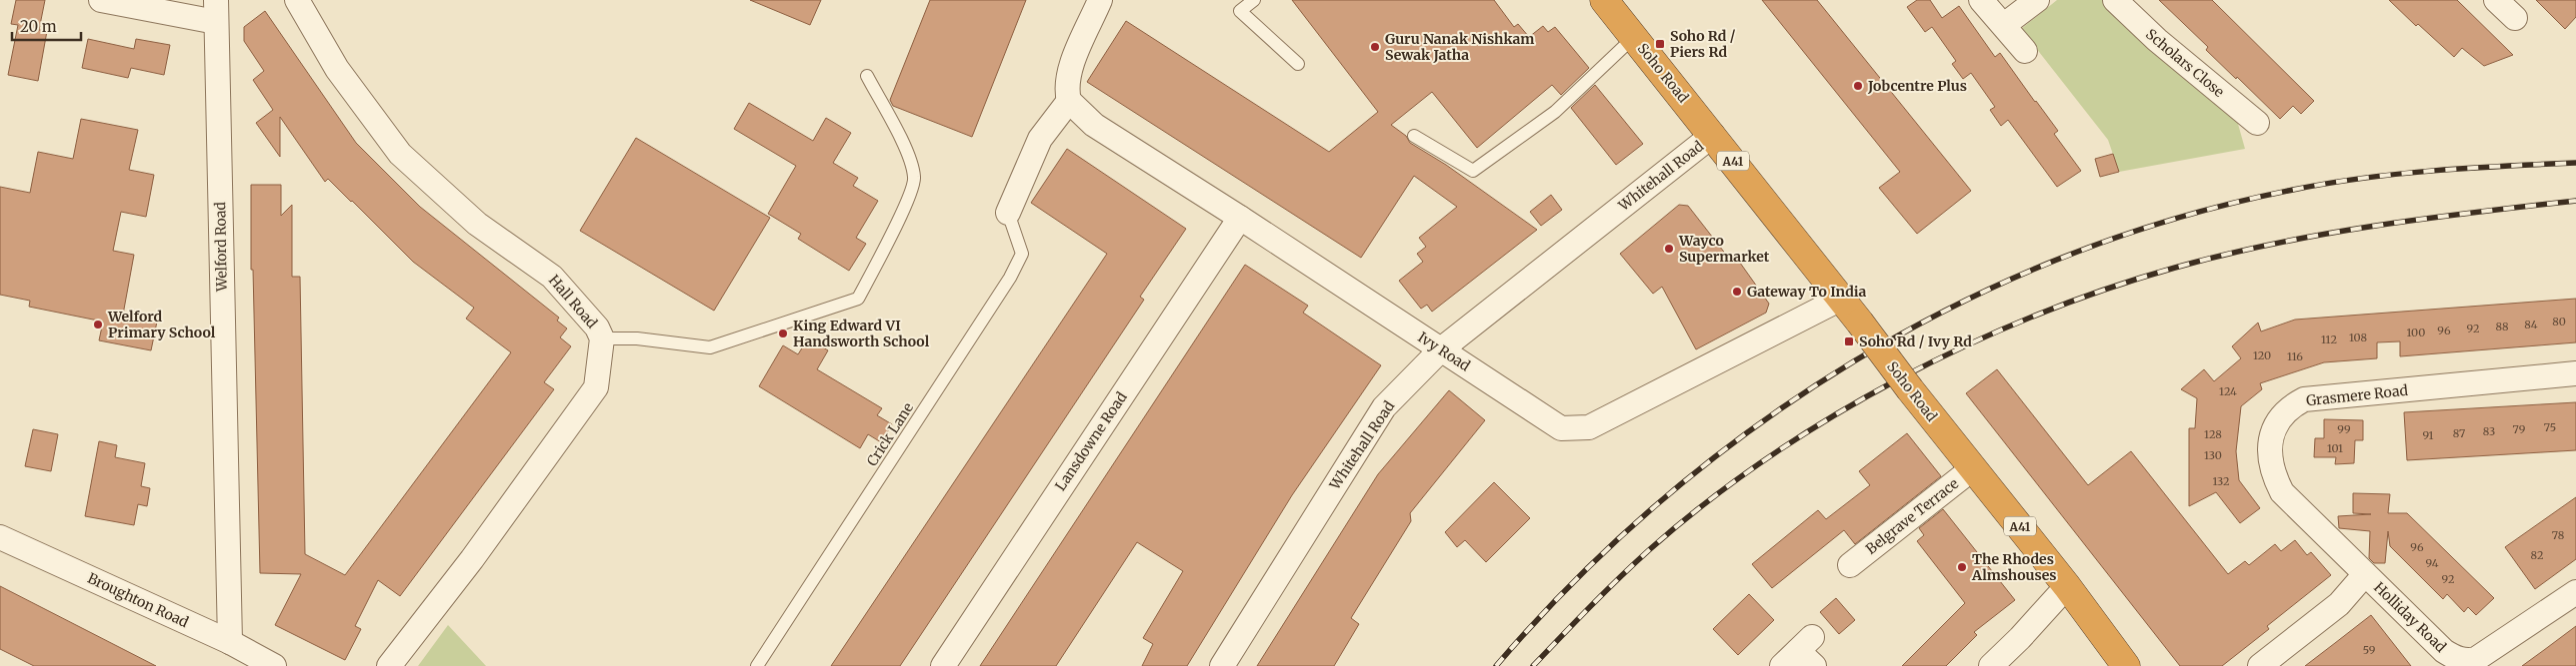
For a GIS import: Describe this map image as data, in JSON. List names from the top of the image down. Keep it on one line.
{"streets":{"highway":["Soho Road","A41"],"street":["Scholars Close","Whitehall Road","Welford Road","Hall Road","Ivy Road","Grasmere Road","Lansdowne Road","Belgrave Terrace","Broughton Road","Holliday Road"],"lane":["Crick Lane"]},"crossings":[["Soho Road","Whitehall Road"],["Soho Road","Ivy Road"],["Soho Road","Belgrave Terrace"],["Whitehall Road","Ivy Road"],["Welford Road","Broughton Road"],["Ivy Road","Lansdowne Road"],["Grasmere Road","Holliday Road"]],"places":{"transit":["Soho Rd / Piers Rd","Soho Rd / Ivy Rd"],"other":["Guru Nanak Nishkam Sewak Jatha","Jobcentre Plus","Wayco Supermarket","Gateway To India","Welford Primary School","King Edward VI Handsworth School","The Rhodes Almshouses"]},"house_numbers":["80","84","88","92","96","100","108","112","120","116","124","75","99","79","83","87","128","91","101","130","132","78","96","82","94","92","59"],"scale_bar":"20 m"}
